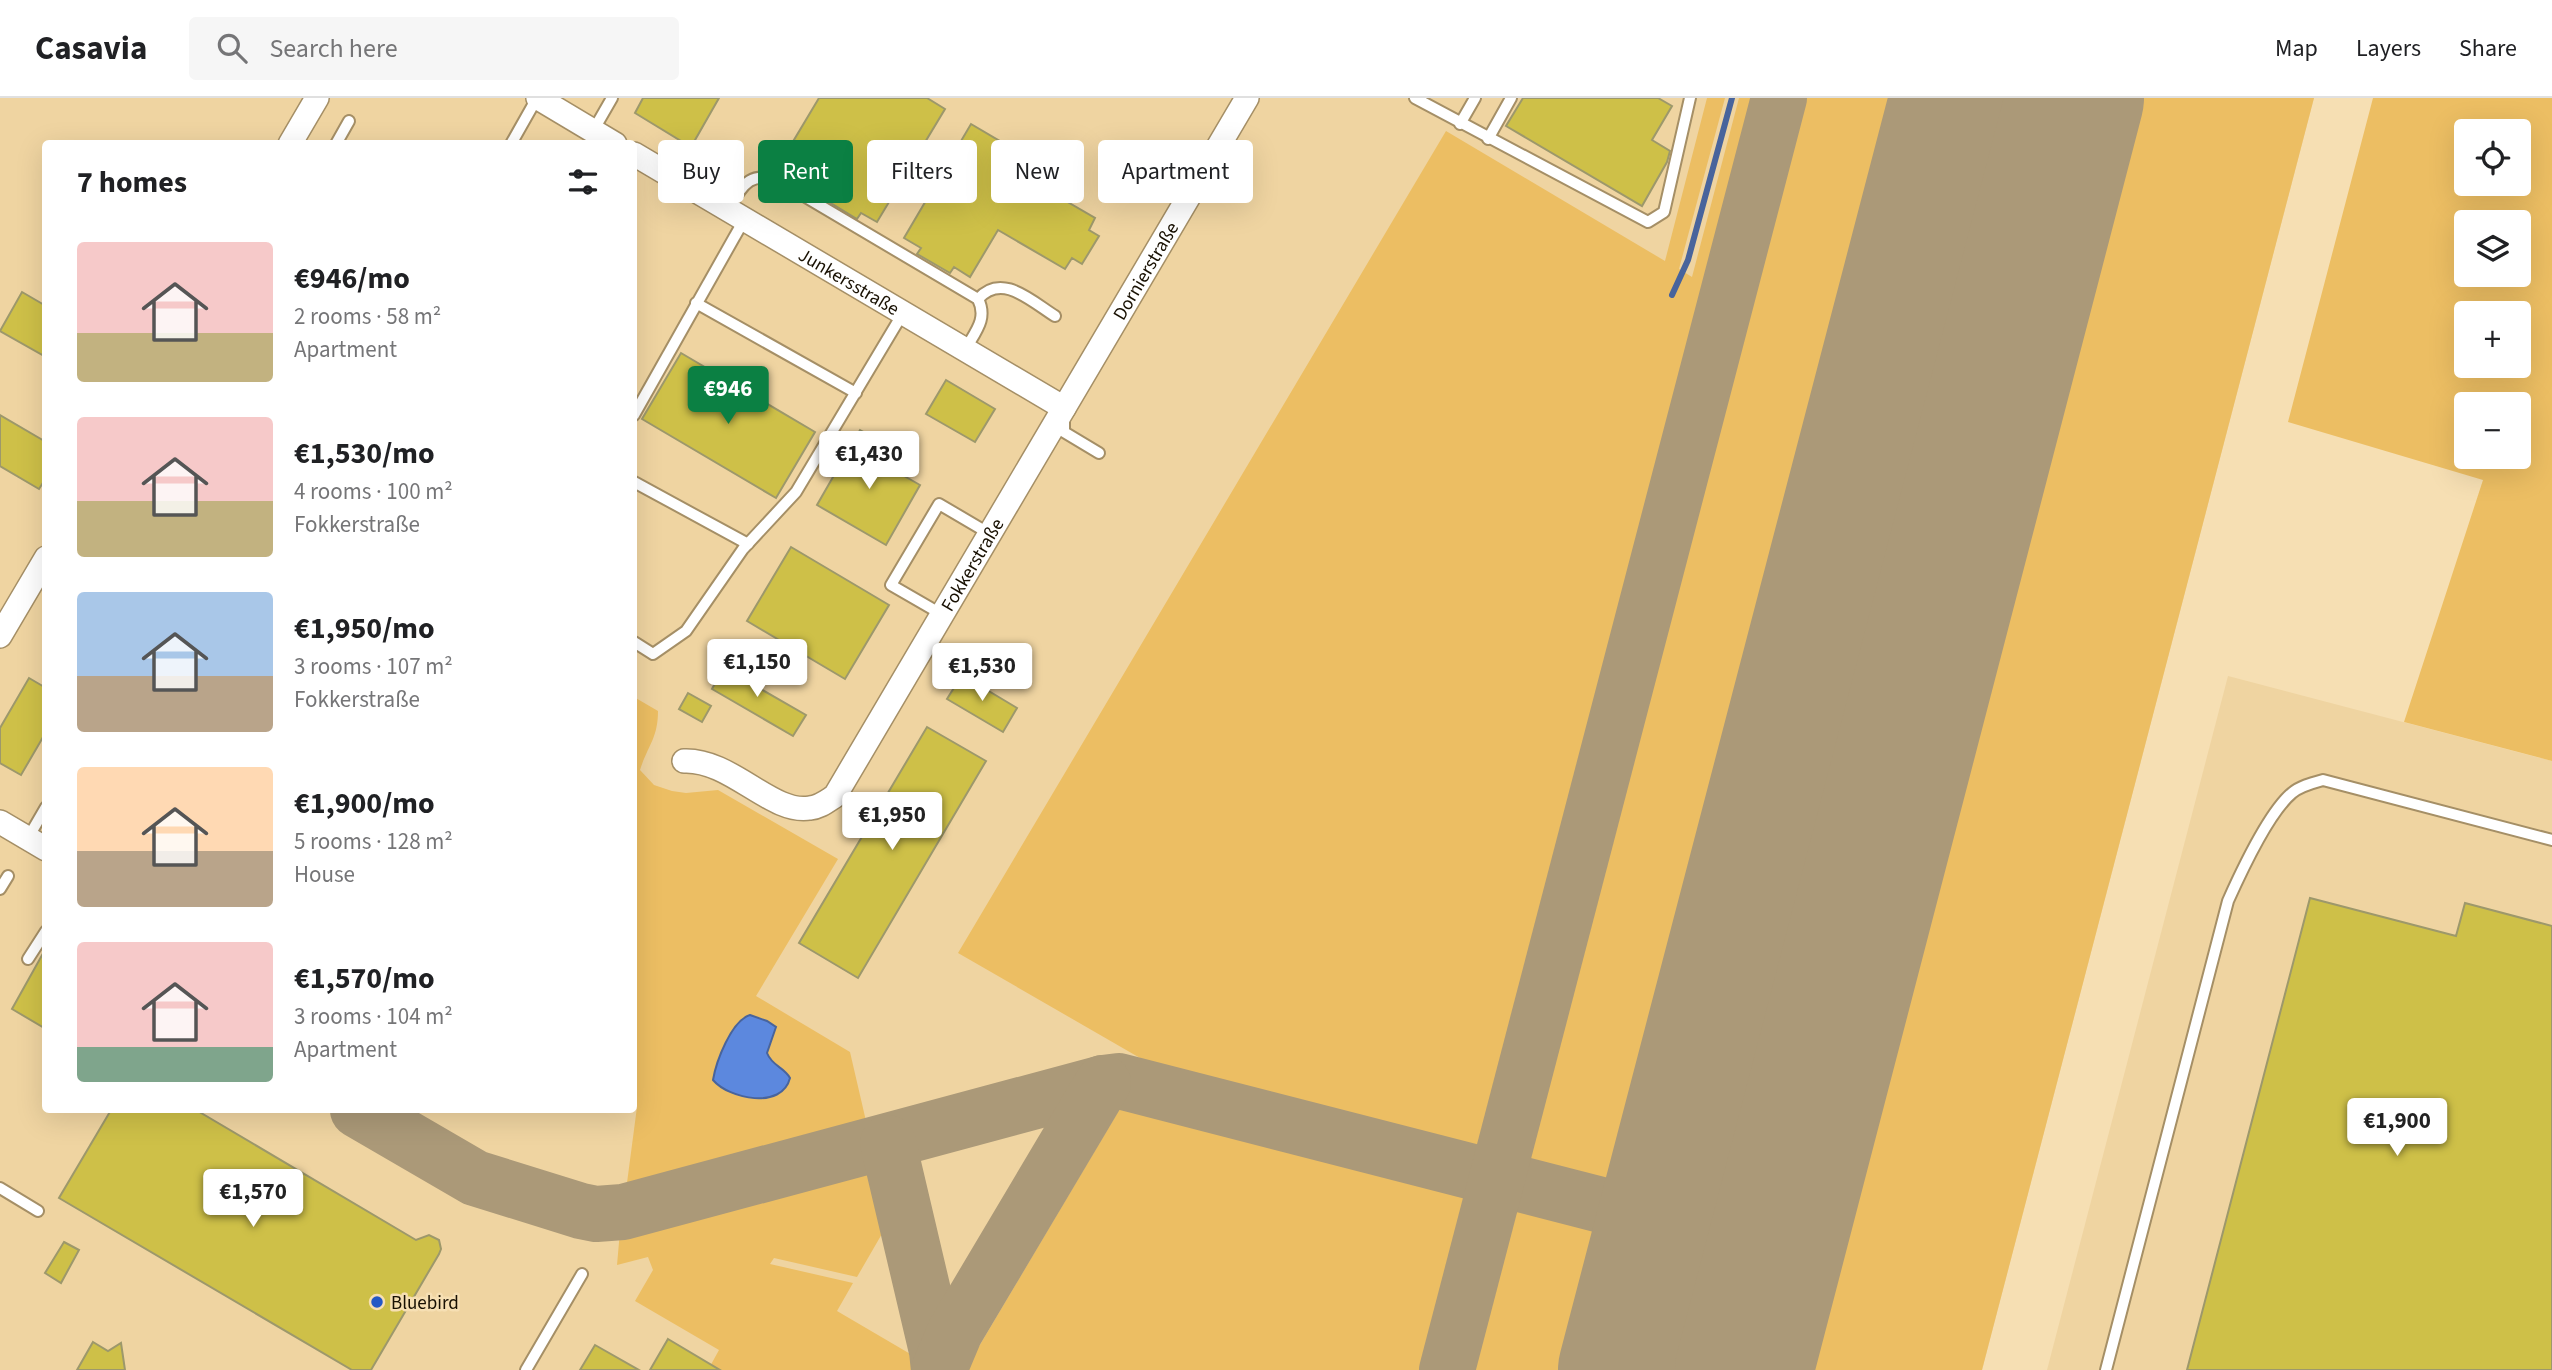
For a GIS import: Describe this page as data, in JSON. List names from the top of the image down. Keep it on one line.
{"streets":{"street":["Dornierstraße","Junkersstraße","Fokkerstraße"]},"crossings":[["Dornierstraße","Junkersstraße"],["Dornierstraße","Fokkerstraße"],["Junkersstraße","Fokkerstraße"]],"places":["Bluebird"],"page":{"header":"Casavia","search":"Search here","nav":["Map","Layers","Share"],"map_buttons":["+","−"],"chip":["Buy","Rent","Filters","New","Apartment"],"heading":"7 homes","list":[{"name":"€946/mo","note":"2 rooms · 58 m² · Apartment"},{"name":"€1,530/mo","note":"4 rooms · 100 m² · Fokkerstraße"},{"name":"€1,950/mo","note":"3 rooms · 107 m² · Fokkerstraße"},{"name":"€1,900/mo","note":"5 rooms · 128 m² · House"},{"name":"€1,570/mo","note":"3 rooms · 104 m² · Apartment"}],"price":["€946","€1,430","€1,150","€1,530","€1,950","€1,900","€1,570"]}}
